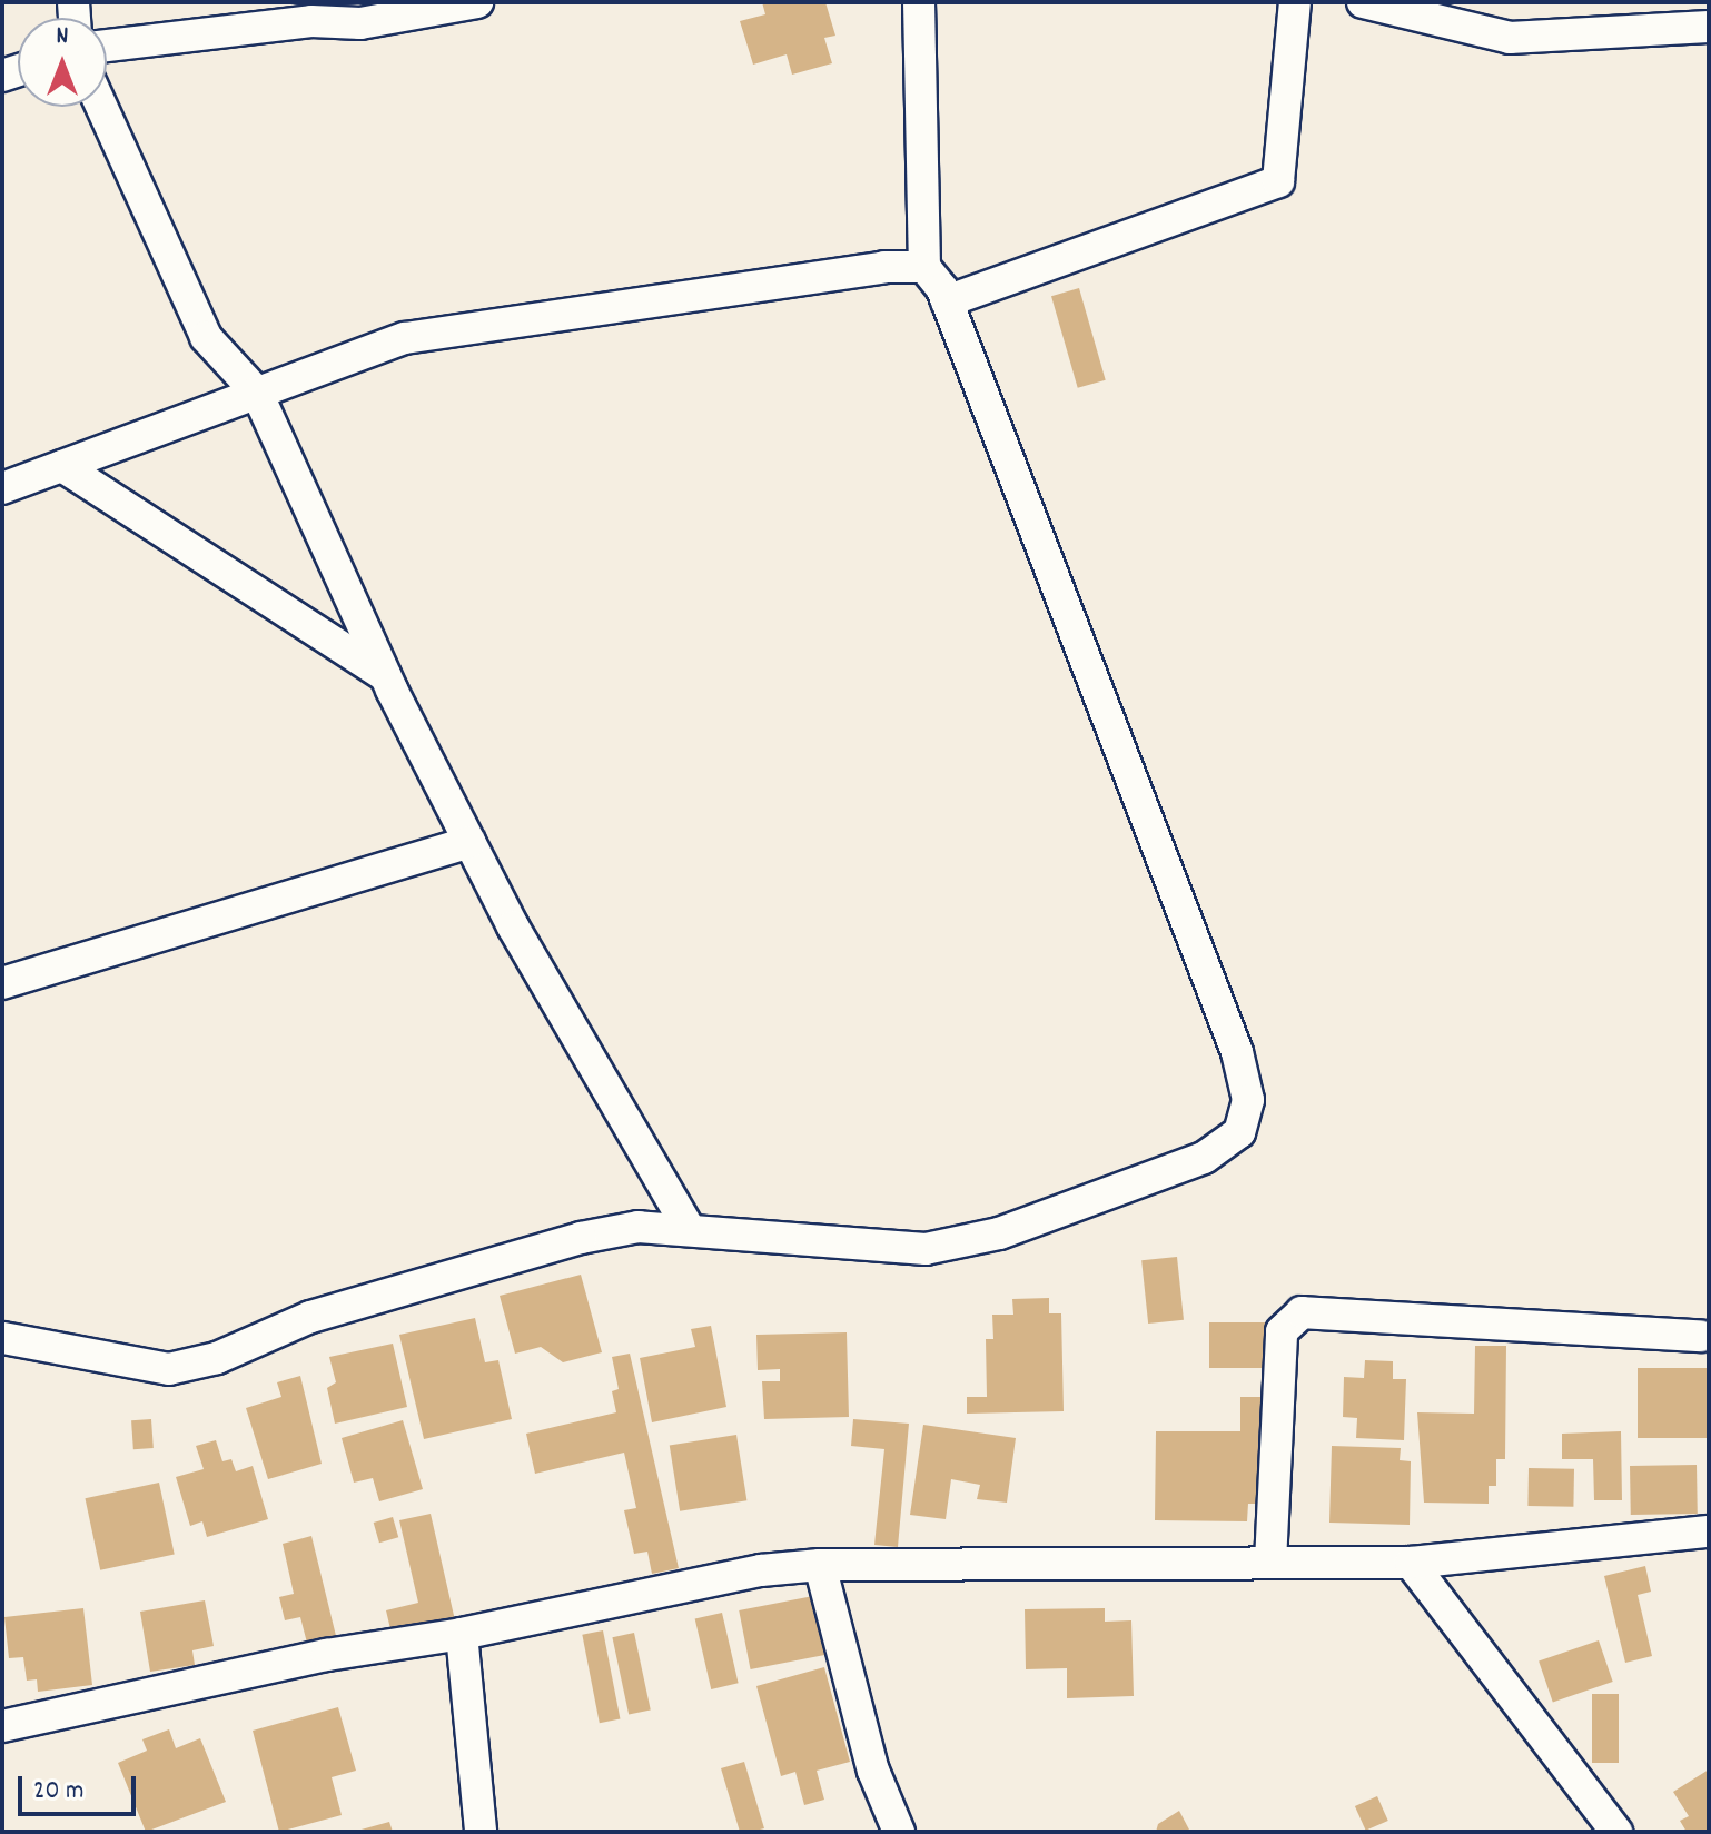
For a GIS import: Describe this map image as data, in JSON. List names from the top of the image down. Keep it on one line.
{"scale_bar":"20 m","north":"top"}
